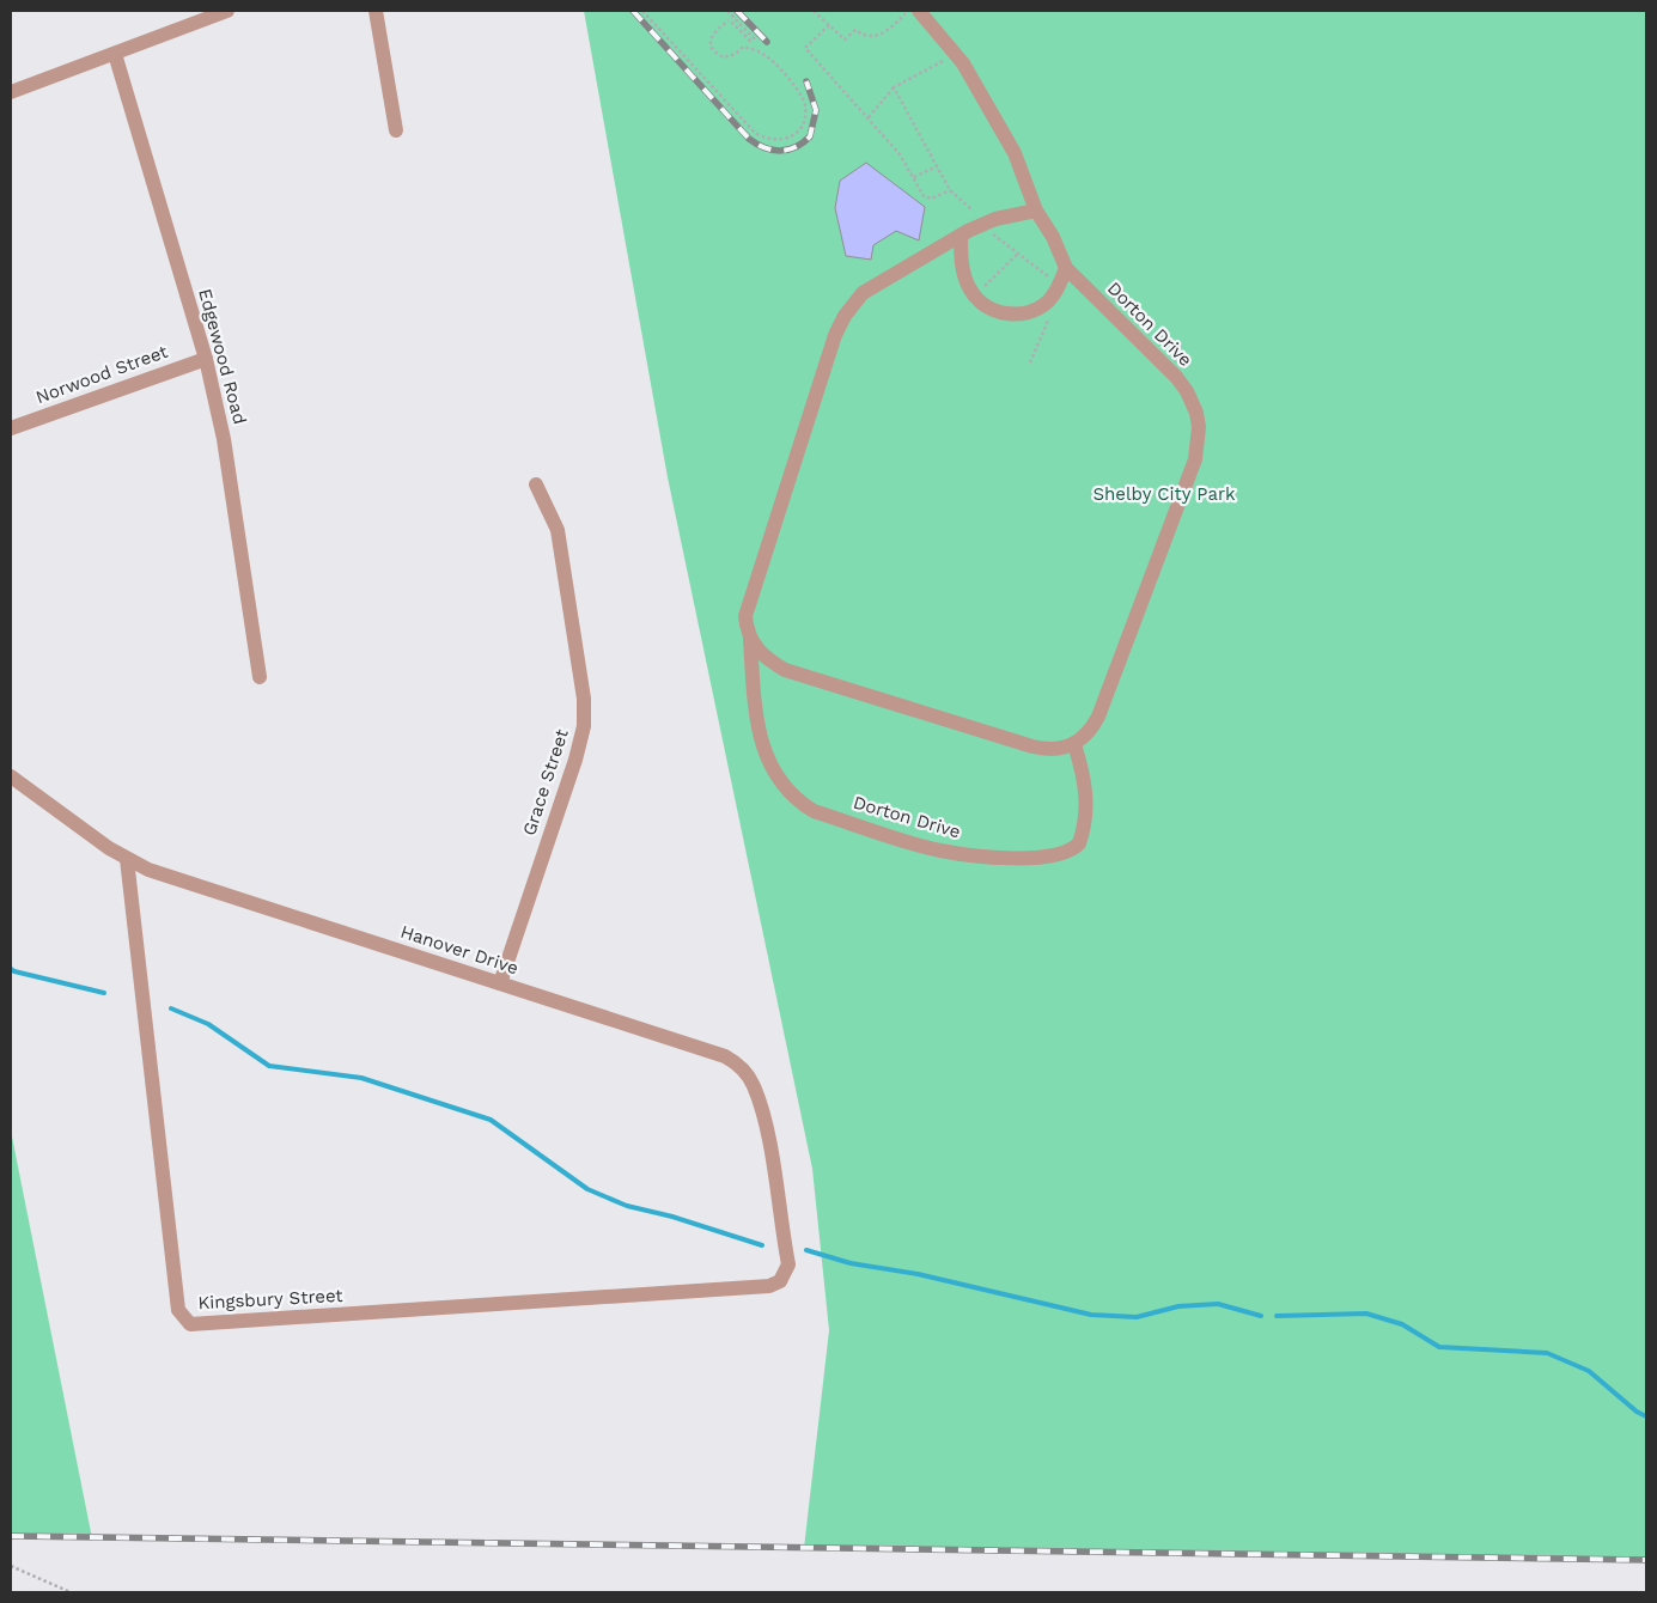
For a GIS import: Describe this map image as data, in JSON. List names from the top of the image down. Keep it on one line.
{"streets":{"street":["Dorton Drive","Edgewood Road","Norwood Street","Grace Street","Hanover Drive","Kingsbury Street"]},"crossings":[["Edgewood Road","Norwood Street"],["Grace Street","Hanover Drive"],["Hanover Drive","Kingsbury Street"]],"parks":["Shelby City Park"]}
